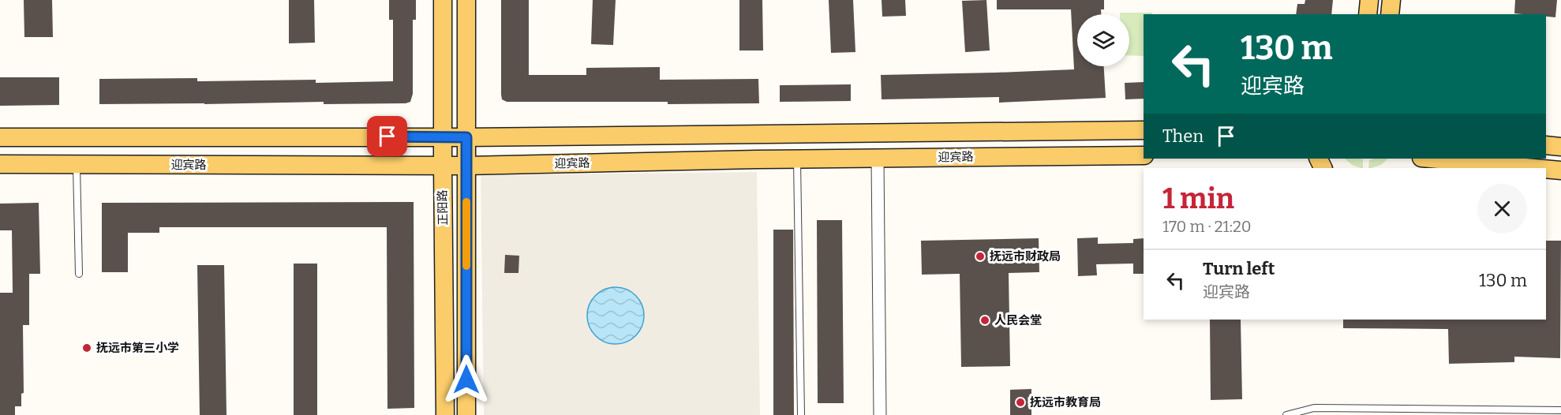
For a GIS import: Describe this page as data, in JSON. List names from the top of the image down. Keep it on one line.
{"streets":{"main road":["迎宾路","正阳路"]},"crossings":[["迎宾路","正阳路"]],"places":["抚远市财政局","人民会堂","抚远市第三小学","抚远市教育局"],"page":{"turn":["130 m","迎宾路"],"then":"Then","heading":["1 min","170 m · 21:20"],"list":[{"name":"Turn left","note":"迎宾路","value":"130 m"}]}}
